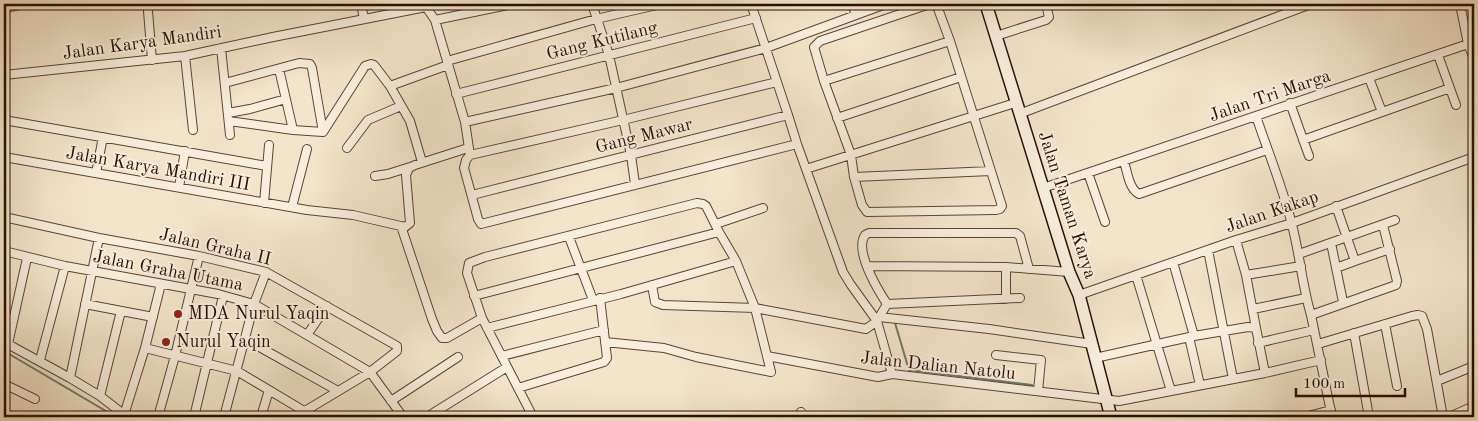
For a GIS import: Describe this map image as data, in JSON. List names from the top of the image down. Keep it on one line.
{"streets":{"street":["Gang Kutilang","Jalan Karya Mandiri","Jalan Tri Marga","Gang Mawar","Jalan Karya Mandiri III","Jalan Taman Karya","Jalan Kakap","Jalan Graha II","Jalan Graha Utama","Jalan Dalian Natolu"]},"crossings":[["Gang Kutilang","Jalan Karya Mandiri"],["Jalan Karya Mandiri","Gang Mawar"],["Jalan Tri Marga","Jalan Taman Karya"],["Jalan Taman Karya","Jalan Kakap"],["Jalan Taman Karya","Jalan Dalian Natolu"],["Jalan Graha II","Jalan Graha Utama"]],"places":["MDA Nurul Yaqin","Nurul Yaqin"],"scale_bar":"100 m"}
